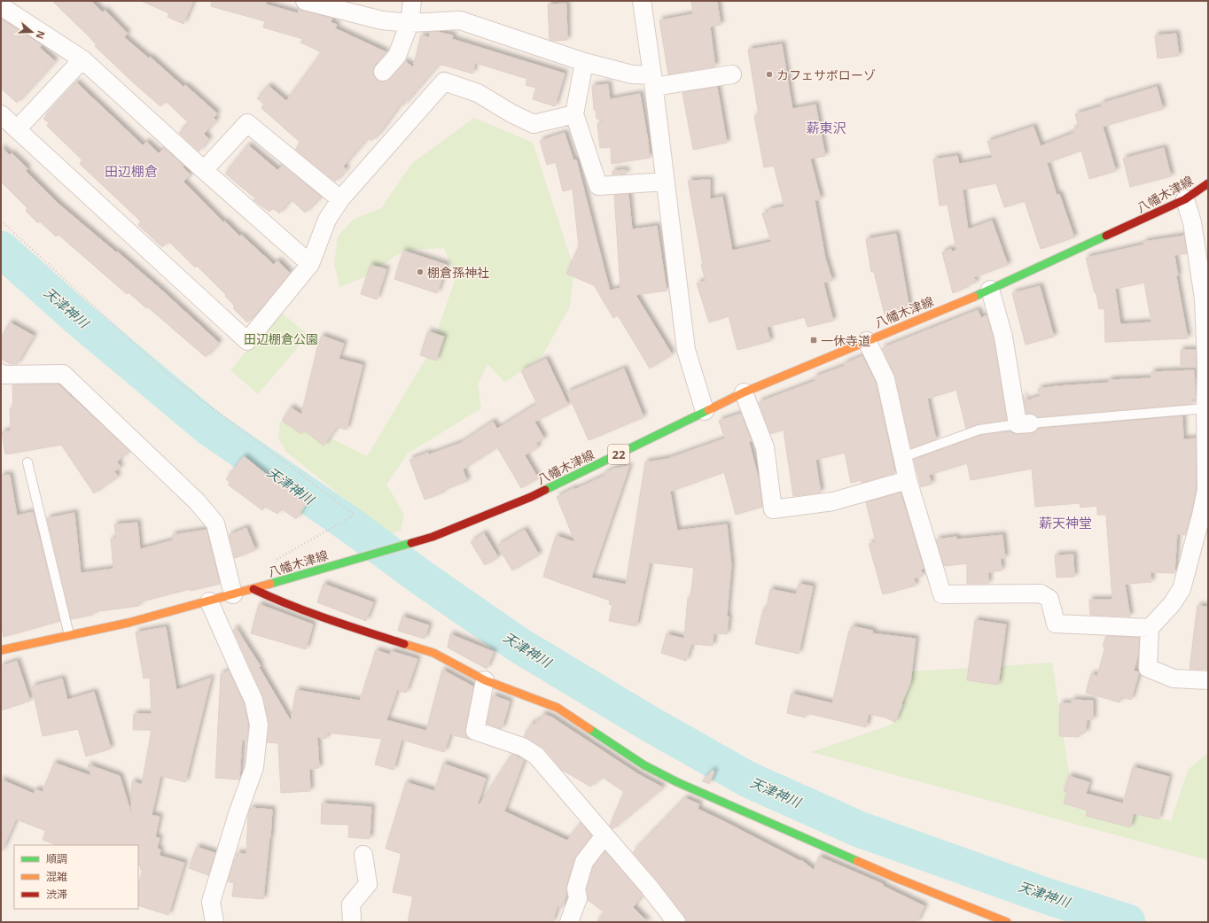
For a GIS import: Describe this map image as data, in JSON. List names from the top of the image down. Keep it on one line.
{"streets":{"main road":["八幡木津線","22"]},"districts":["薪東沢","田辺棚倉","薪天神堂"],"water":["天津神川"],"parks":["田辺棚倉公園"],"places":{"other":["カフェサボローゾ","棚倉孫神社"],"transit":["一休寺道"]},"legend":["順調","混雑","渋滞"],"north":"right"}
